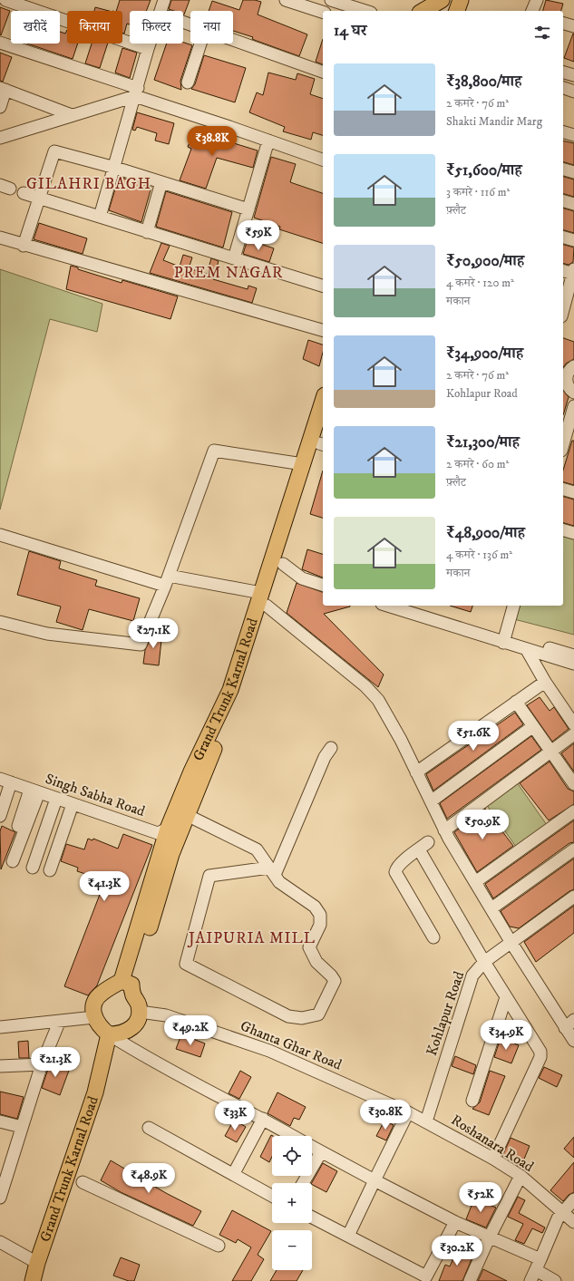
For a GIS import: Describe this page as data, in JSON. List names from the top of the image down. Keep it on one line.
{"streets":{"main road":["Grand Trunk Karnal Road"],"street":["Singh Sabha Road","Kohlapur Road","Ghanta Ghar Road","Roshanara Road"]},"crossings":[["Grand Trunk Karnal Road","Singh Sabha Road"],["Grand Trunk Karnal Road","Ghanta Ghar Road"],["Kohlapur Road","Ghanta Ghar Road"],["Kohlapur Road","Roshanara Road"],["Ghanta Ghar Road","Roshanara Road"]],"districts":["GILAHRI BAGH","PREM NAGAR","JAIPURIA MILL"],"page":{"chip":["खरीदें","किराया","फ़िल्टर","नया"],"heading":"14 घर","list":[{"name":"₹38,800/माह","note":"2 कमरे · 76 m² · Shakti Mandir Marg"},{"name":"₹51,600/माह","note":"3 कमरे · 116 m² · फ़्लैट"},{"name":"₹50,900/माह","note":"4 कमरे · 120 m² · मकान"},{"name":"₹34,900/माह","note":"2 कमरे · 76 m² · Kohlapur Road"},{"name":"₹21,300/माह","note":"2 कमरे · 60 m² · फ़्लैट"},{"name":"₹48,900/माह","note":"4 कमरे · 136 m² · मकान"}],"price":["₹38.8K","₹59K","₹27.1K","₹51.6K","₹50.9K","₹41.3K","₹49.2K","₹34.9K","₹21.3K","₹30.8K","₹33K","₹48.9K","₹52K","₹30.2K"],"map_buttons":["+","−"]}}
